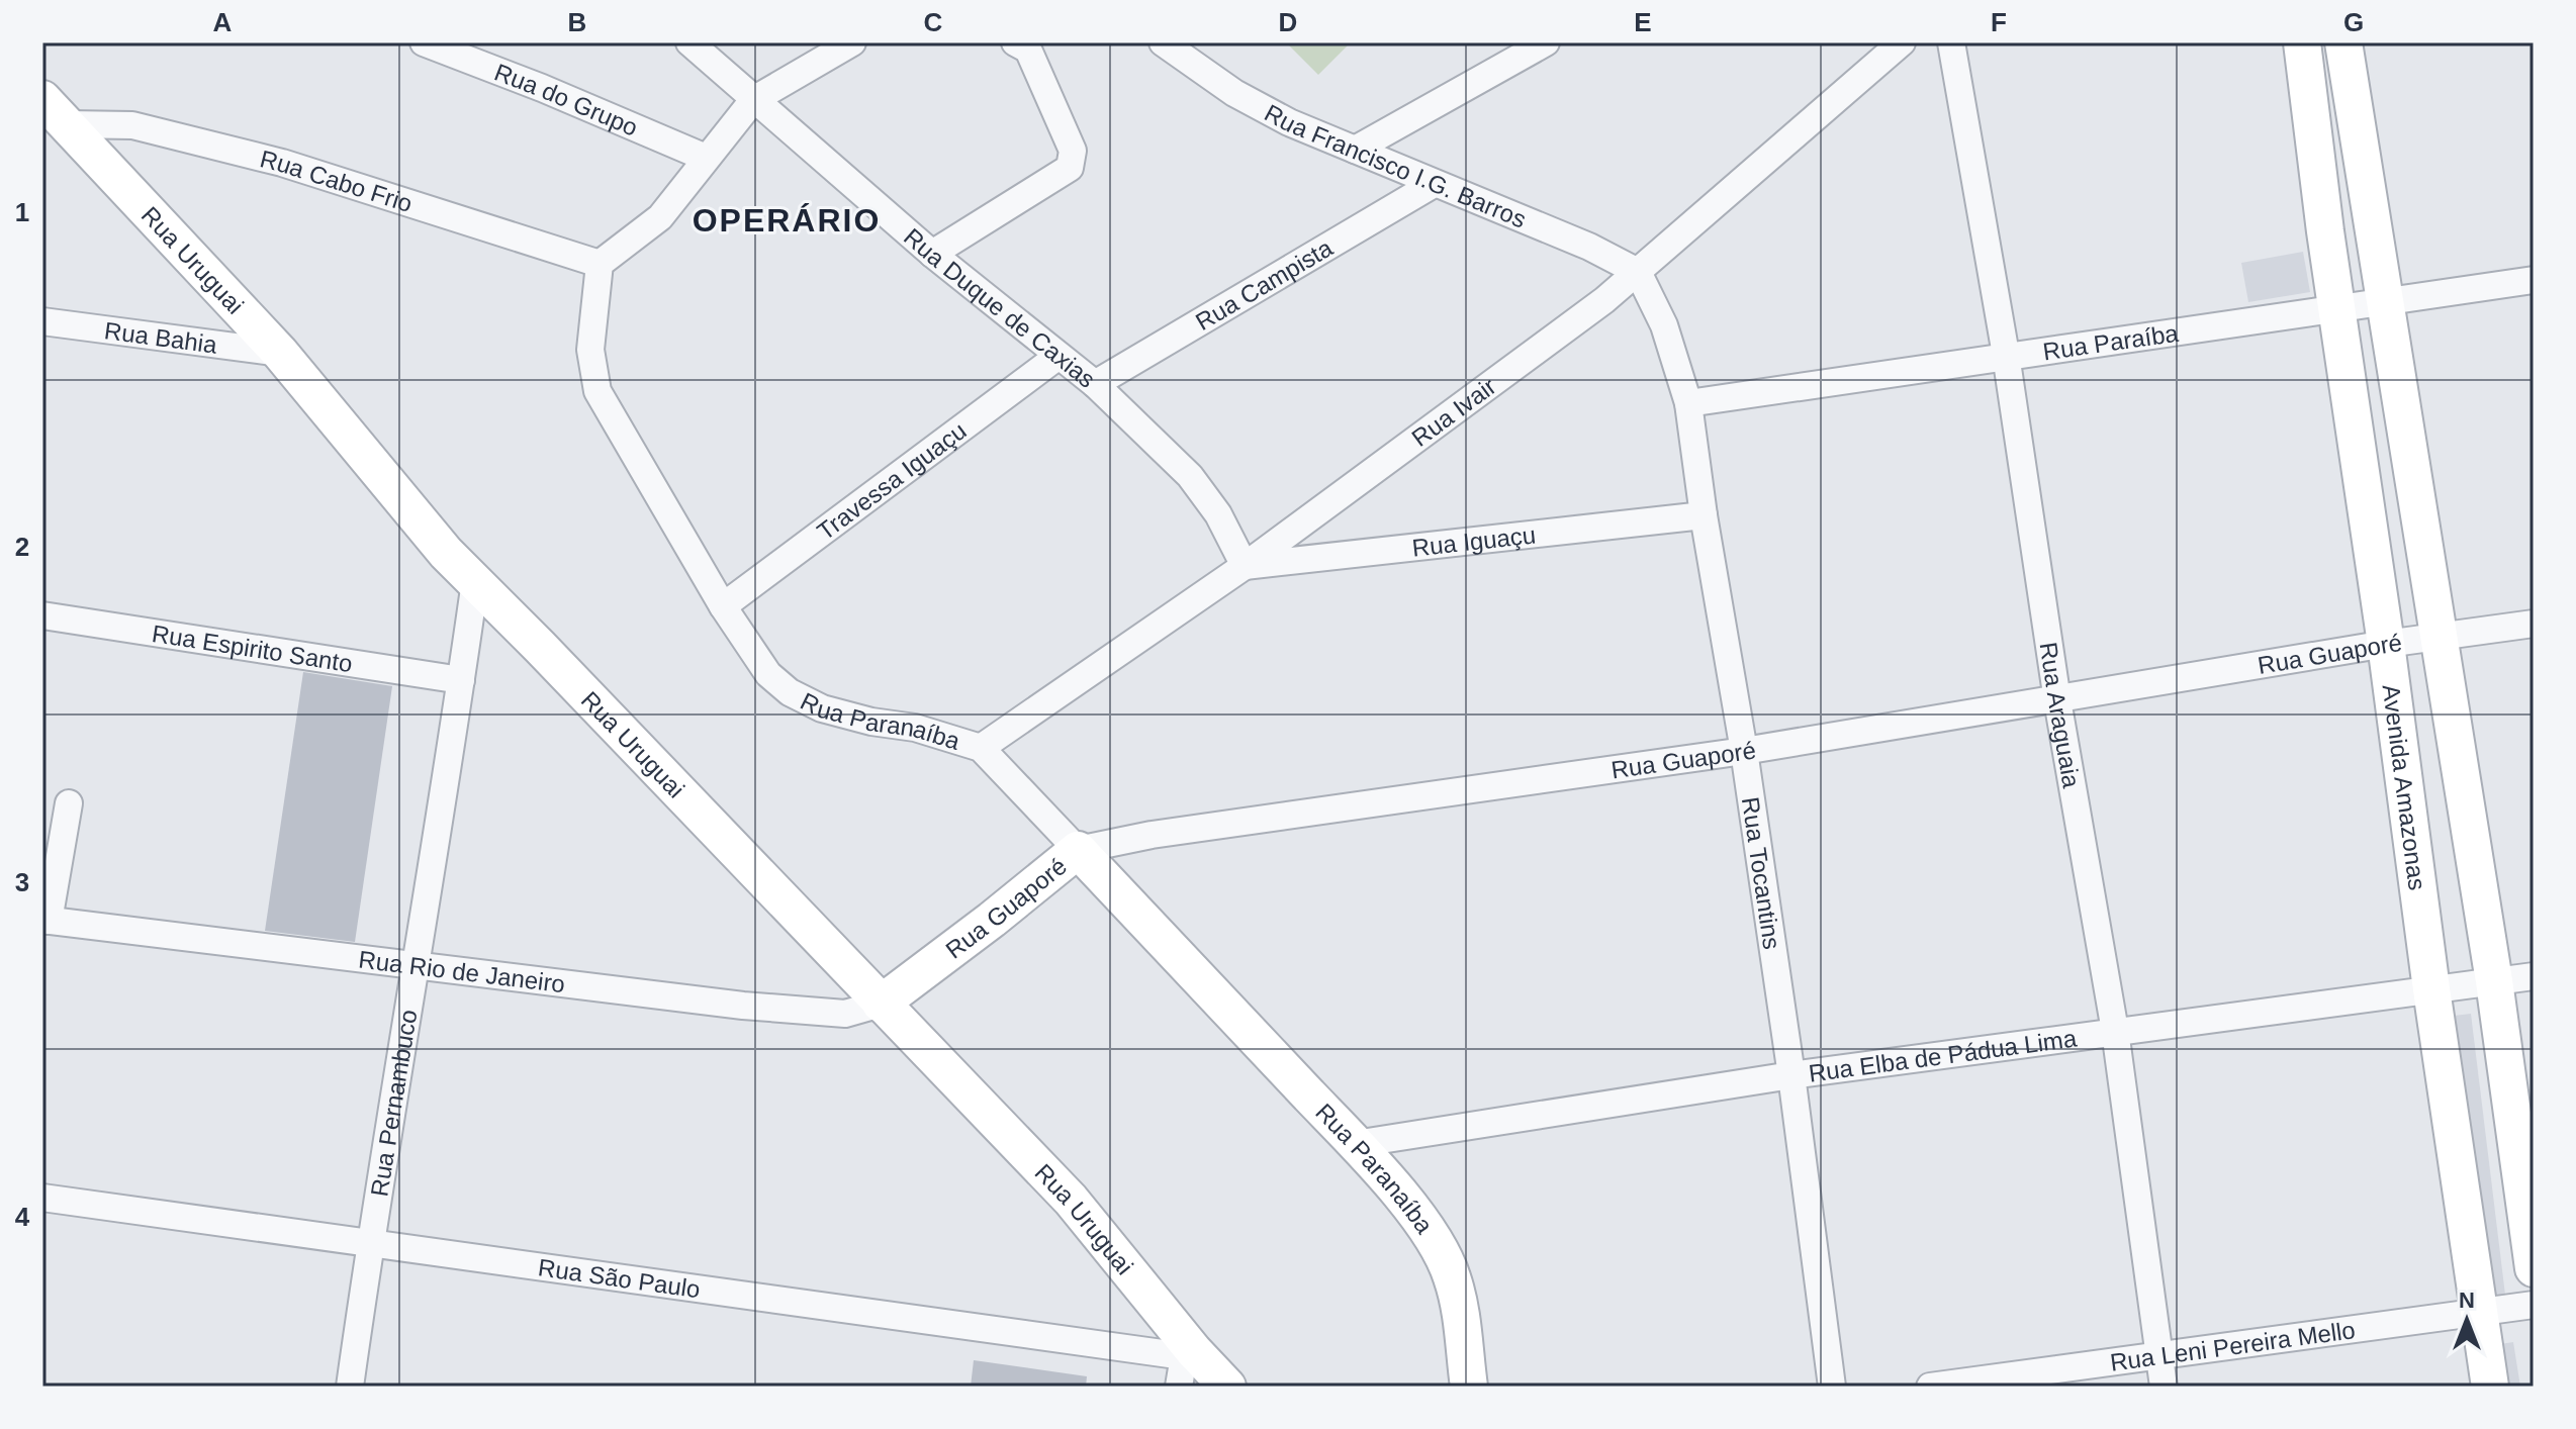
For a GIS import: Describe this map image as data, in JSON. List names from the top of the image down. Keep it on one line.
{"streets":{"street":["Rua do Grupo","Rua Francisco I.G. Barros","Rua Cabo Frio","Rua Uruguai","Rua Campista","Rua Duque de Caxias","Rua Bahia","Rua Paraíba","Rua Ivair","Travessa Iguaçu","Rua Iguaçu","Rua Espirito Santo","Rua Guaporé","Rua Araguaia","Rua Paranaíba","Avenida Amazonas","Rua Tocantins","Rua Rio de Janeiro","Rua Elba de Pádua Lima","Rua Pernambuco","Rua São Paulo","Rua Leni Pereira Mello"]},"crossings":[["Rua Francisco I.G. Barros","Rua Campista"],["Rua Francisco I.G. Barros","Rua Ivair"],["Rua Francisco I.G. Barros","Rua Tocantins"],["Rua Cabo Frio","Rua Uruguai"],["Rua Cabo Frio","Rua Paranaíba"],["Rua Uruguai","Rua Bahia"],["Rua Uruguai","Rua Guaporé"],["Rua Uruguai","Rua Rio de Janeiro"],["Rua Uruguai","Rua Pernambuco"],["Rua Uruguai","Rua São Paulo"],["Rua Campista","Rua Duque de Caxias"],["Rua Duque de Caxias","Rua Ivair"],["Rua Duque de Caxias","Travessa Iguaçu"],["Rua Duque de Caxias","Rua Iguaçu"],["Rua Paraíba","Rua Araguaia"],["Rua Paraíba","Avenida Amazonas"],["Rua Paraíba","Rua Tocantins"],["Rua Ivair","Rua Iguaçu"],["Rua Ivair","Rua Paranaíba"],["Rua Ivair","Rua Tocantins"],["Travessa Iguaçu","Rua Paranaíba"],["Rua Iguaçu","Rua Tocantins"],["Rua Espirito Santo","Rua Pernambuco"],["Rua Guaporé","Rua Araguaia"],["Rua Guaporé","Rua Paranaíba"],["Rua Guaporé","Avenida Amazonas"],["Rua Guaporé","Rua Tocantins"],["Rua Guaporé","Rua Rio de Janeiro"],["Rua Araguaia","Rua Elba de Pádua Lima"],["Rua Araguaia","Rua Leni Pereira Mello"],["Rua Paranaíba","Rua Elba de Pádua Lima"],["Avenida Amazonas","Rua Elba de Pádua Lima"],["Avenida Amazonas","Rua Leni Pereira Mello"],["Rua Tocantins","Rua Elba de Pádua Lima"],["Rua Rio de Janeiro","Rua Pernambuco"],["Rua Pernambuco","Rua São Paulo"]],"districts":["OPERÁRIO"],"north":"top","grid":{"columns":["A","B","C","D","E","F","G"],"rows":["1","2","3","4"]}}
